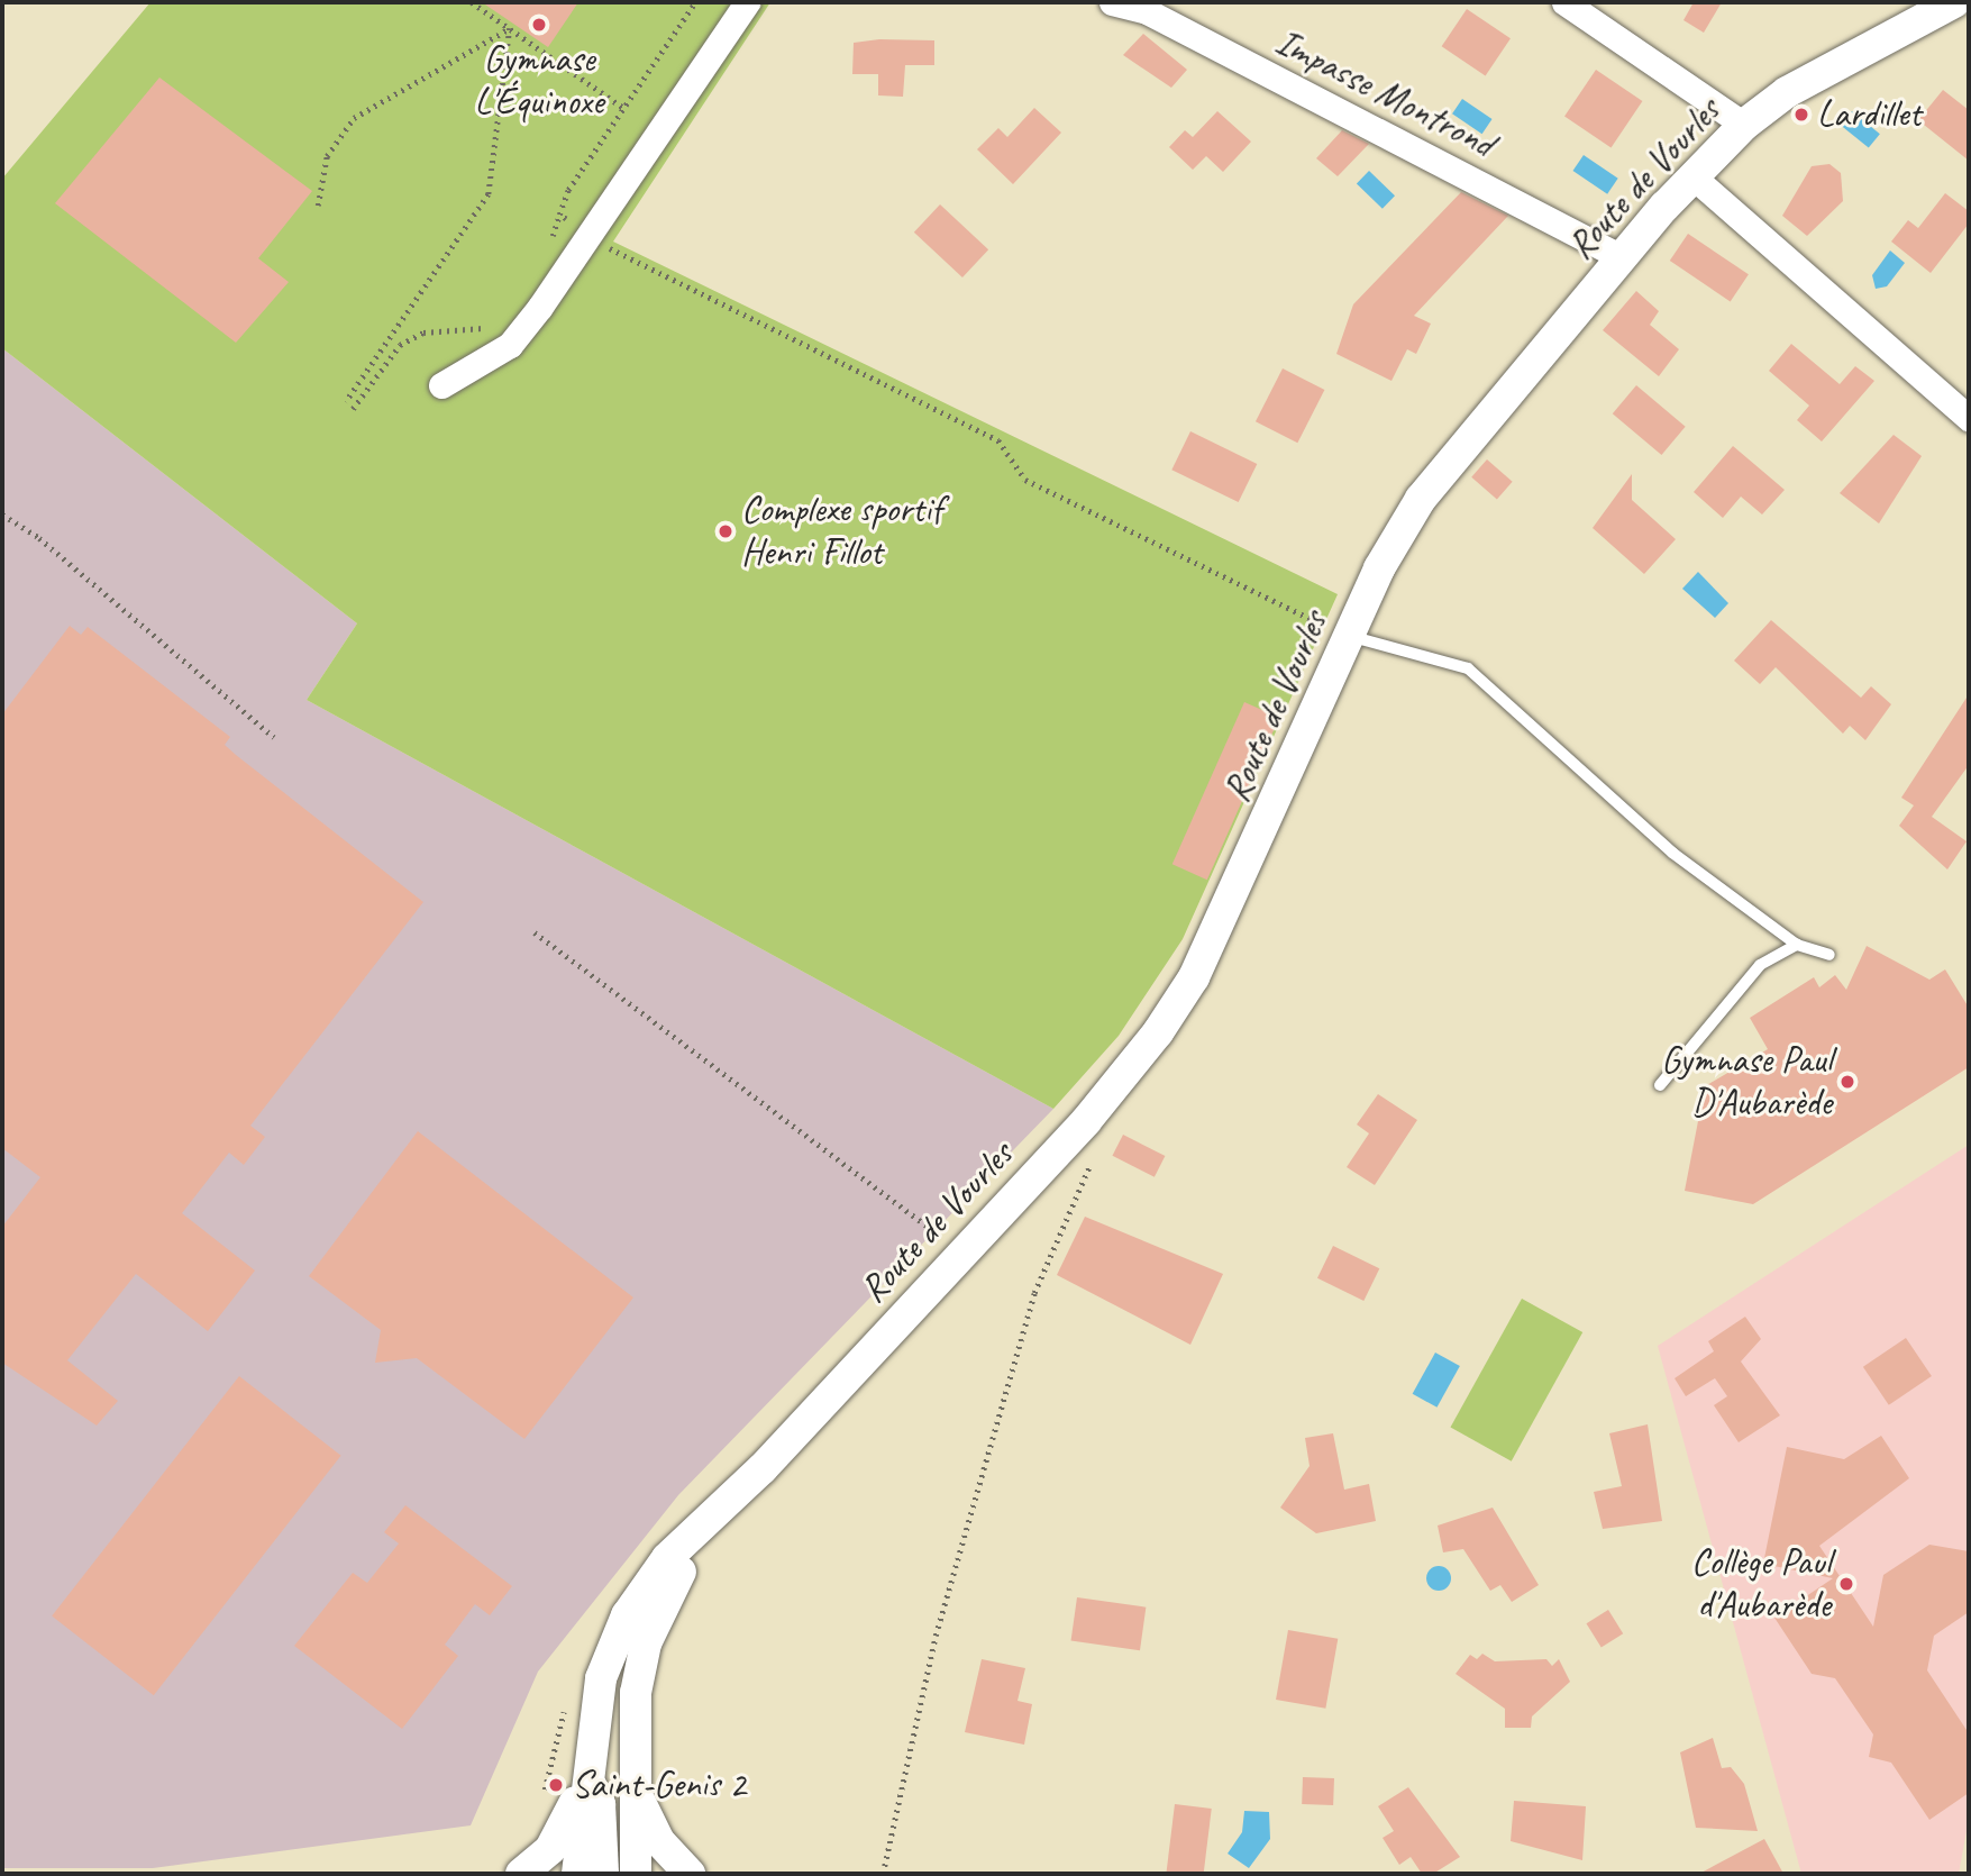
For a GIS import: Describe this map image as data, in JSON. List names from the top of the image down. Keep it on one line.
{"streets":{"street":["Impasse Montrond","Route de Vourles"]},"crossings":[["Impasse Montrond","Route de Vourles"]],"places":["Gymnase L'Équinoxe","Lardillet","Complexe sportif Henri Fillot","Gymnase Paul D'Aubarède","Collège Paul d'Aubarède","Saint-Genis 2"]}
